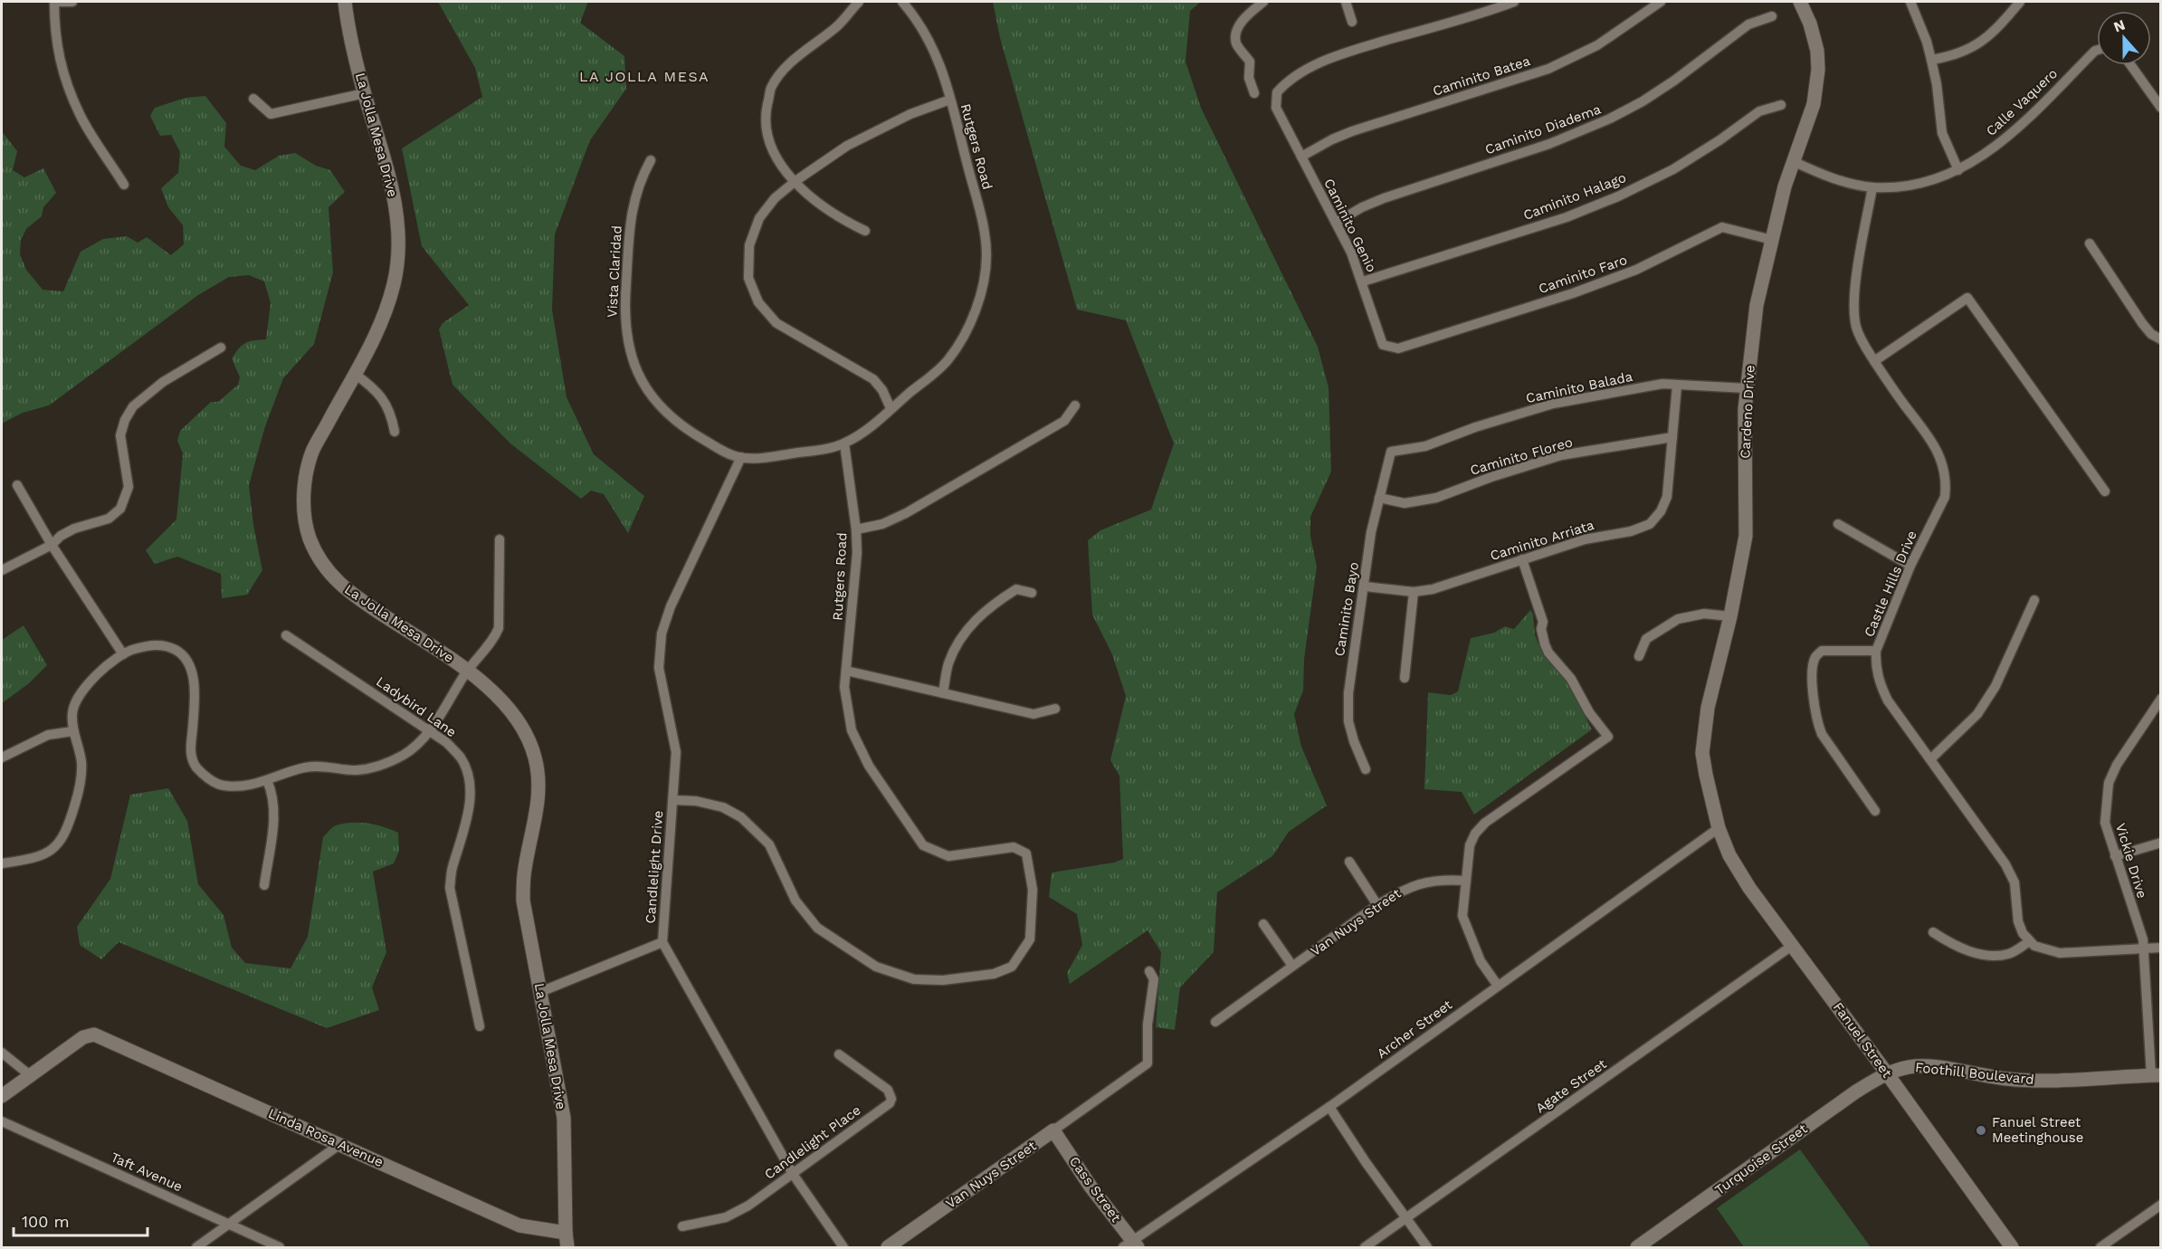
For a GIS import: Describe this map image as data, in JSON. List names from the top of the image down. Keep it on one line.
{"streets":{"street":["Caminito Batea","Calle Vaquero","Caminito Diadema","La Jolla Mesa Drive","Rutgers Road","Caminito Halago","Caminito Genio","Vista Claridad","Caminito Faro","Caminito Balada","Cardeno Drive","Caminito Floreo","Caminito Arriata","Castle Hills Drive","Caminito Bayo","Ladybird Lane","Vickie Drive","Candlelight Drive","Van Nuys Street","Archer Street","Fanuel Street","Foothill Boulevard","Agate Street","Linda Rosa Avenue","Candlelight Place","Turquoise Street","Taft Avenue","Cass Street"]},"crossings":[["Caminito Batea","Caminito Genio"],["Calle Vaquero","Cardeno Drive"],["Calle Vaquero","Castle Hills Drive"],["Caminito Diadema","Caminito Genio"],["La Jolla Mesa Drive","Linda Rosa Avenue"],["Rutgers Road","Vista Claridad"],["Rutgers Road","Candlelight Drive"],["Caminito Halago","Caminito Genio"],["Caminito Genio","Caminito Faro"],["Vista Claridad","Candlelight Drive"],["Caminito Faro","Cardeno Drive"],["Caminito Balada","Cardeno Drive"],["Caminito Balada","Caminito Arriata"],["Caminito Balada","Caminito Bayo"],["Cardeno Drive","Archer Street"],["Cardeno Drive","Fanuel Street"],["Caminito Floreo","Caminito Arriata"],["Caminito Floreo","Caminito Bayo"],["Caminito Arriata","Caminito Bayo"],["Vickie Drive","Foothill Boulevard"],["Candlelight Drive","Candlelight Place"],["Van Nuys Street","Cass Street"],["Archer Street","Fanuel Street"],["Archer Street","Cass Street"],["Fanuel Street","Foothill Boulevard"],["Fanuel Street","Agate Street"],["Fanuel Street","Turquoise Street"],["Foothill Boulevard","Turquoise Street"]],"districts":["LA JOLLA MESA"],"places":["Fanuel Street Meetinghouse"],"scale_bar":"100 m","north":"top"}
